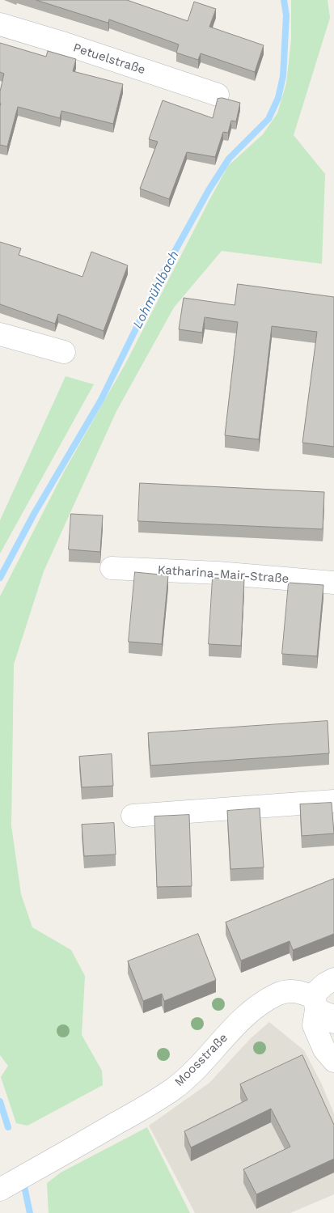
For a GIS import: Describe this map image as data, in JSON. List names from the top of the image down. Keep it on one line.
{"streets":{"street":["Petuelstraße","Katharina-Mair-Straße","Moosstraße"]},"water":["Lohmühlbach"]}
